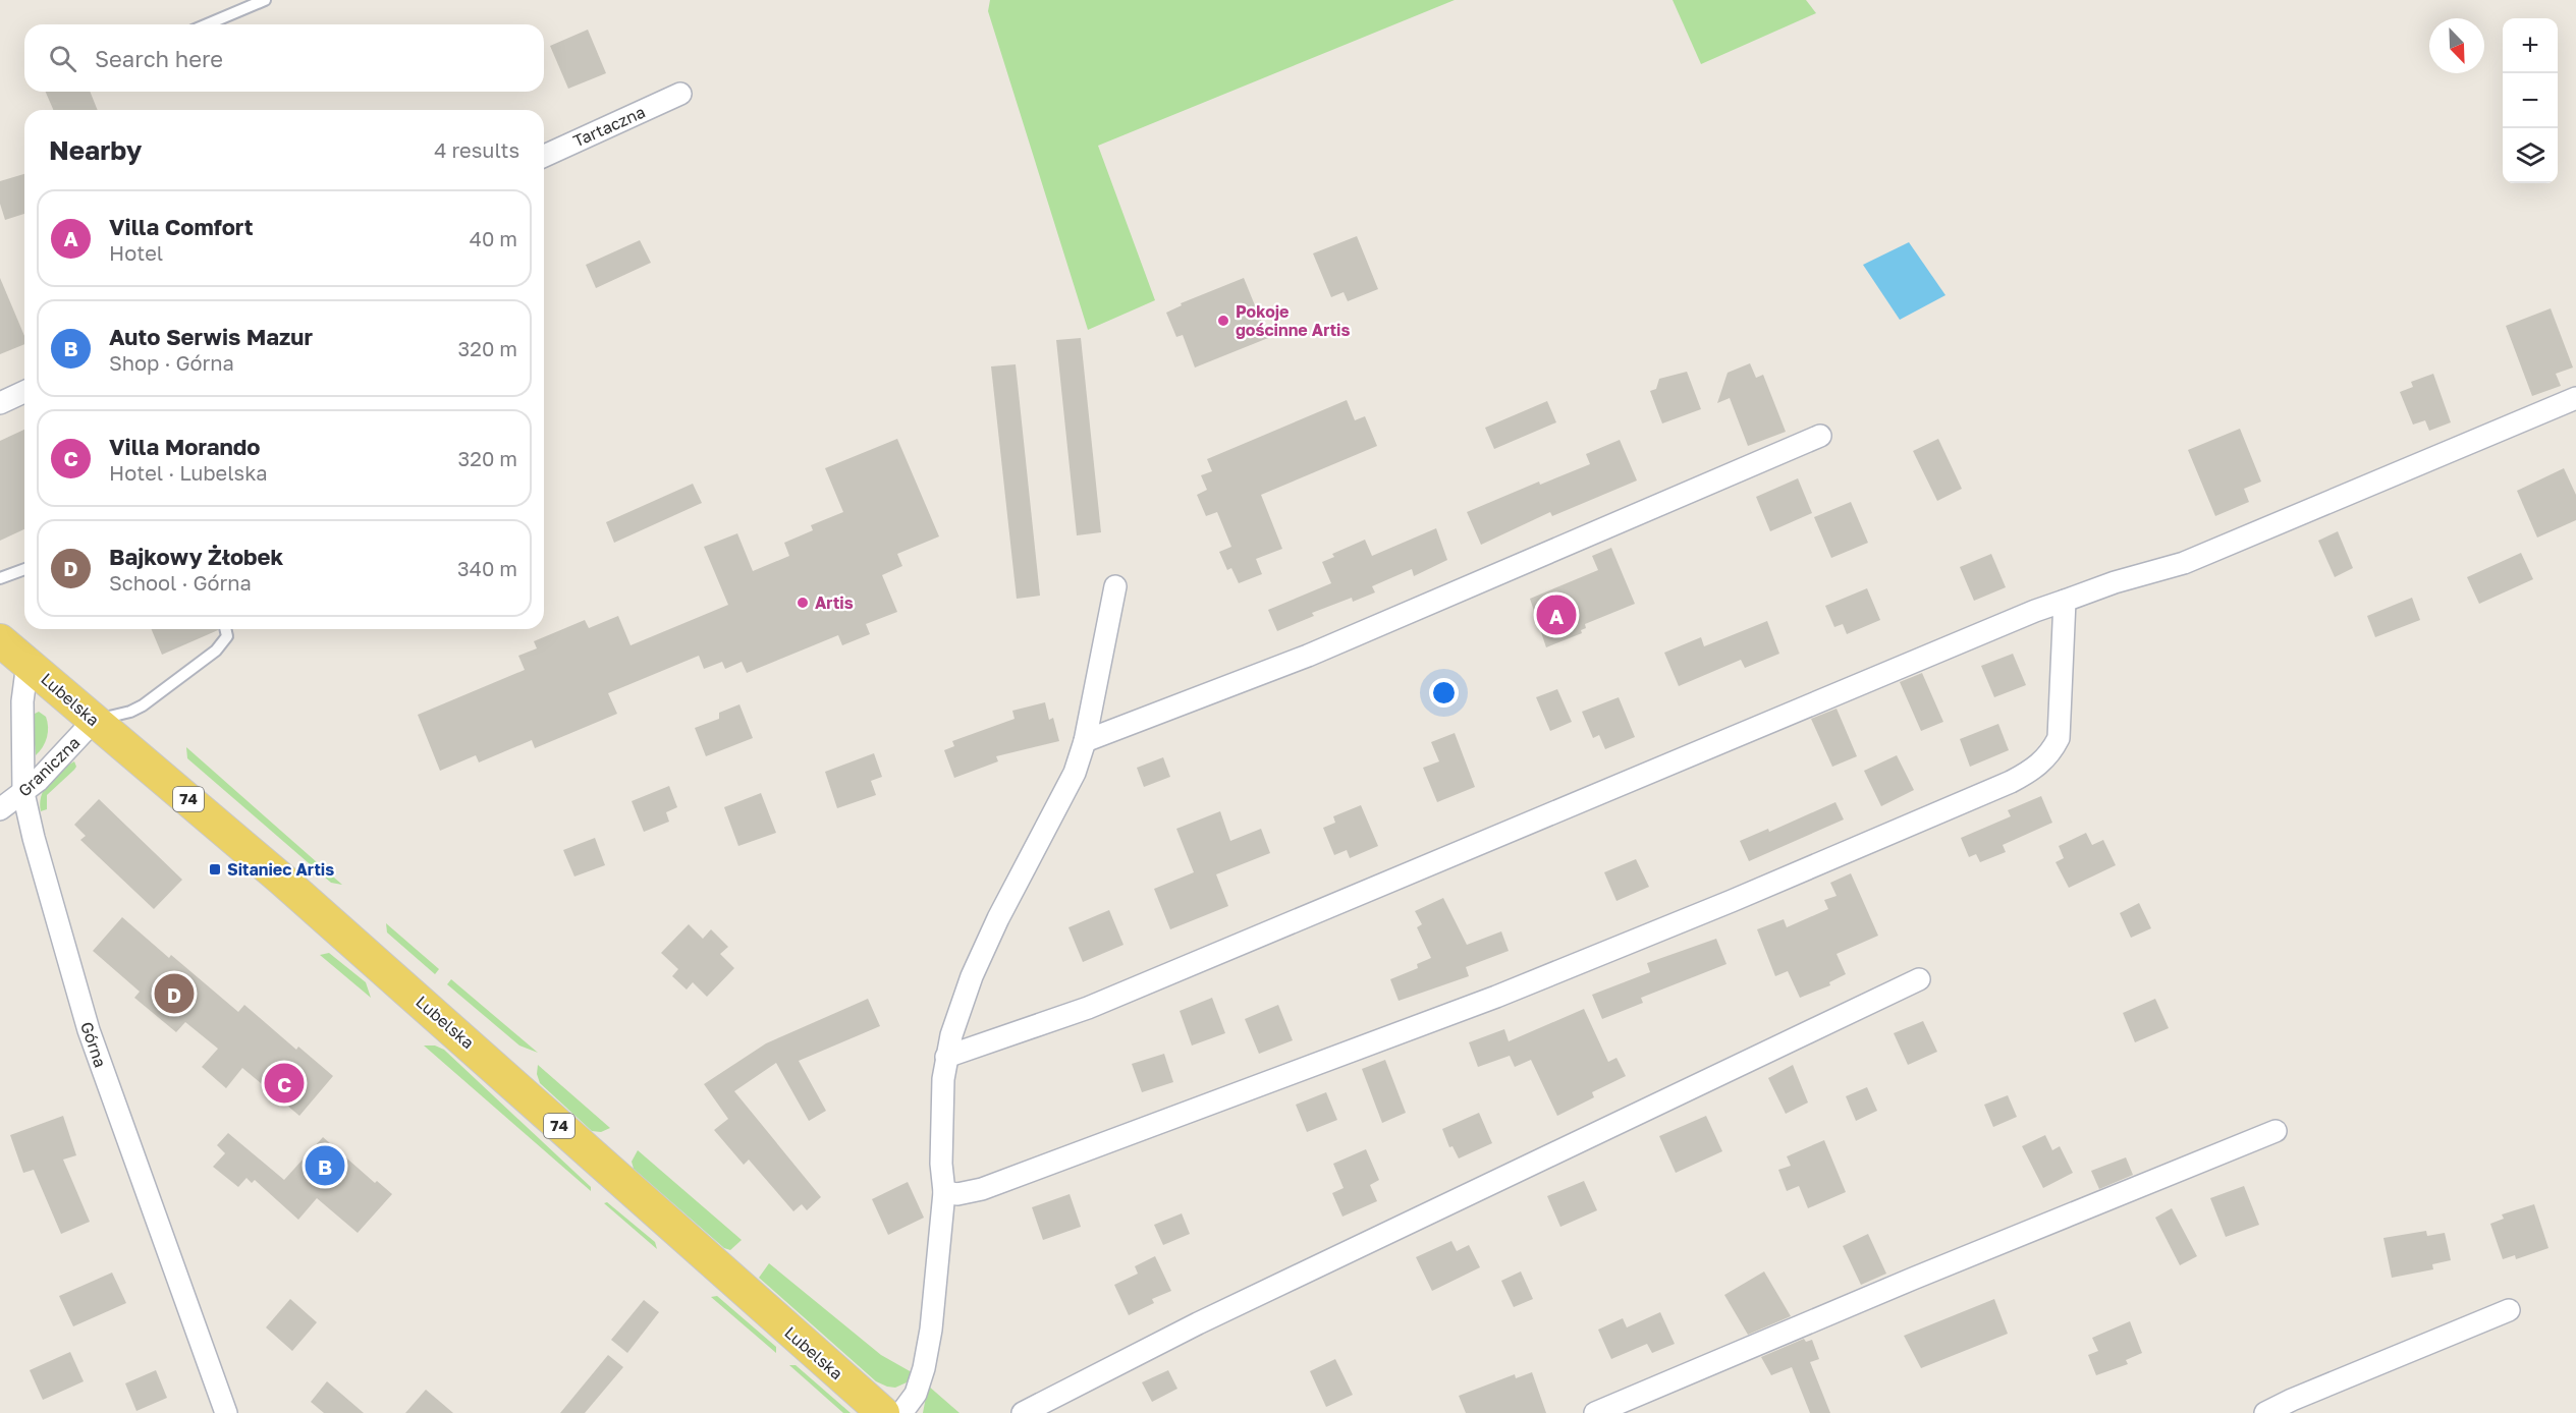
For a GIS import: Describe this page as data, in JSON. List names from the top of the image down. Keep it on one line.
{"streets":{"main road":["Lubelska","74"],"street":["Tartaczna","Graniczna","Górna"]},"crossings":[["Lubelska","Graniczna"],["Lubelska","Górna"],["Graniczna","Górna"]],"places":{"other":["Pokoje gościnne Artis","Artis"],"transit":["Sitaniec Artis"]},"north":"bottom right","page":{"map_buttons":["+","−"],"search":"Search here","heading":["Nearby","4 results"],"list":[{"mark":"A","name":"Villa Comfort","note":"Hotel","value":"40 m"},{"mark":"B","name":"Auto Serwis Mazur","note":"Shop · Górna","value":"320 m"},{"mark":"C","name":"Villa Morando","note":"Hotel · Lubelska","value":"320 m"},{"mark":"D","name":"Bajkowy Żłobek","note":"School · Górna","value":"340 m"}],"pins":["A","D","C","B"]}}
